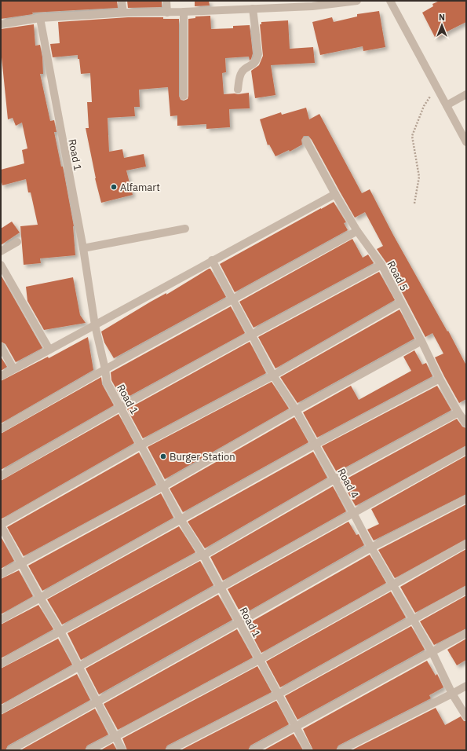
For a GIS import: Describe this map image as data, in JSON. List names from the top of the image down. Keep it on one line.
{"streets":{"street":["Road 1","Road 5","Road 4"]},"places":["Alfamart","Burger Station"],"north":"top"}
